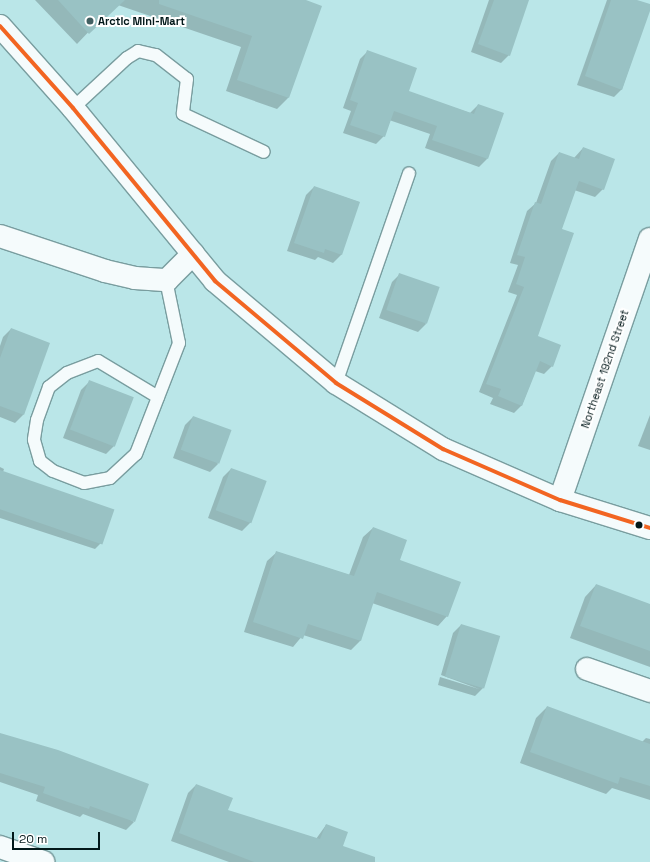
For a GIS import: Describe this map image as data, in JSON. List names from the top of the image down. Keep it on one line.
{"streets":{"main road":["Northeast 192nd Street"]},"places":["Arctic Mini-Mart"],"scale_bar":"20 m"}
